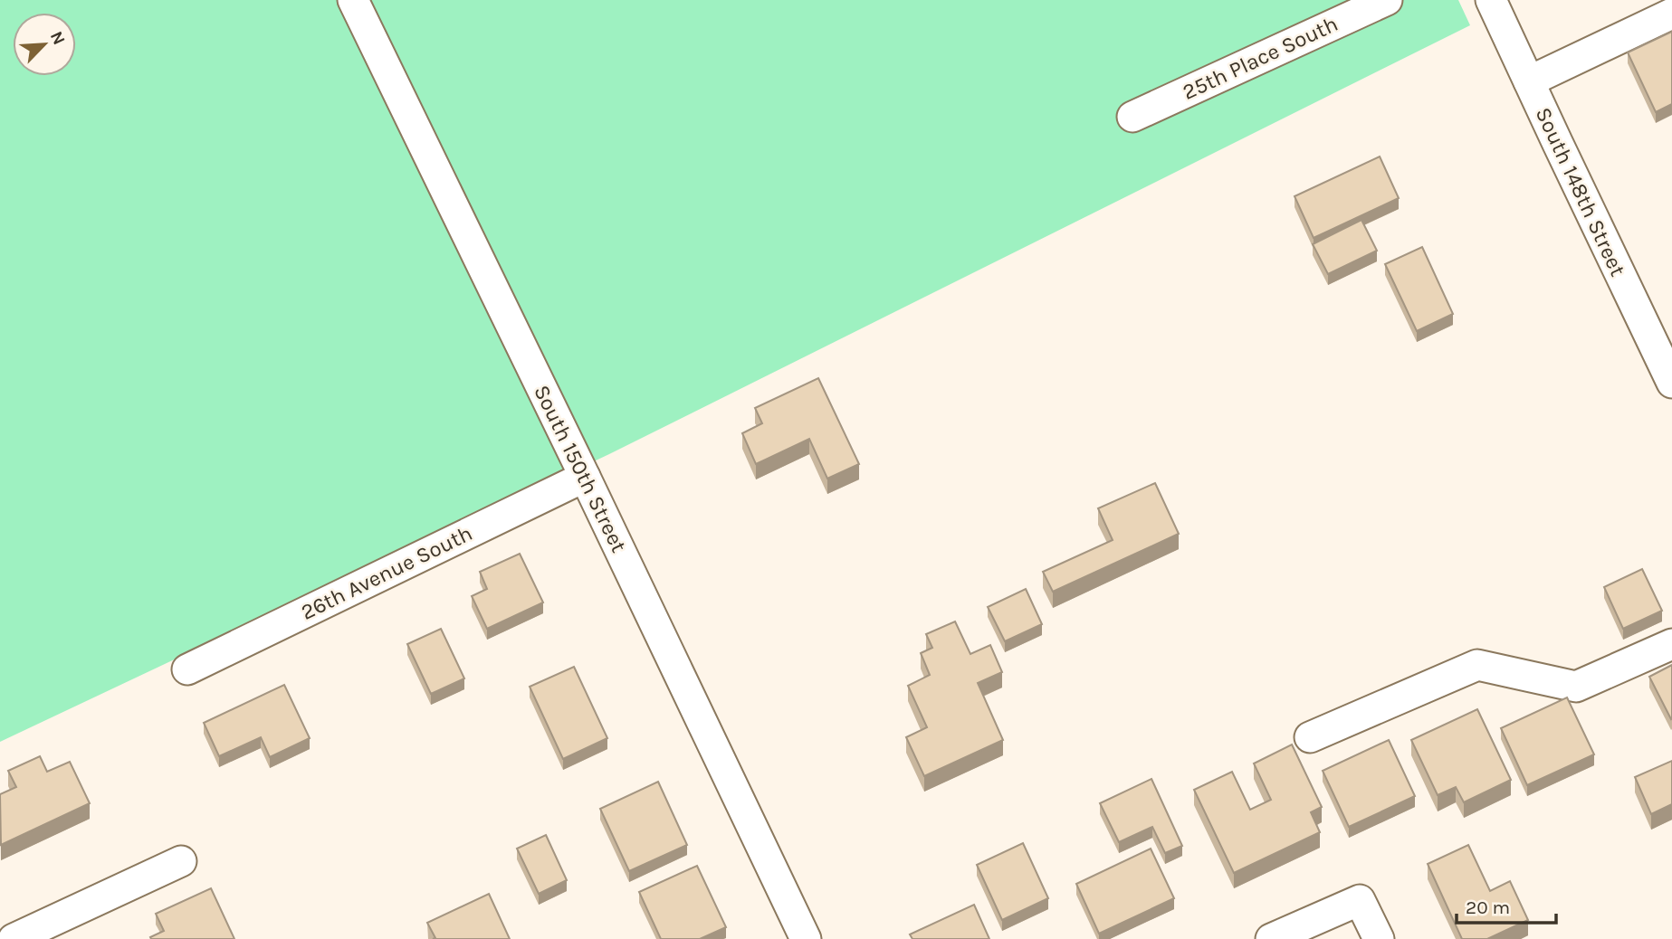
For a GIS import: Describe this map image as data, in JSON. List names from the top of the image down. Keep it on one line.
{"streets":{"street":["25th Place South","South 148th Street","South 150th Street","26th Avenue South"]},"crossings":[["South 150th Street","26th Avenue South"]],"scale_bar":"20 m","north":"top right"}
